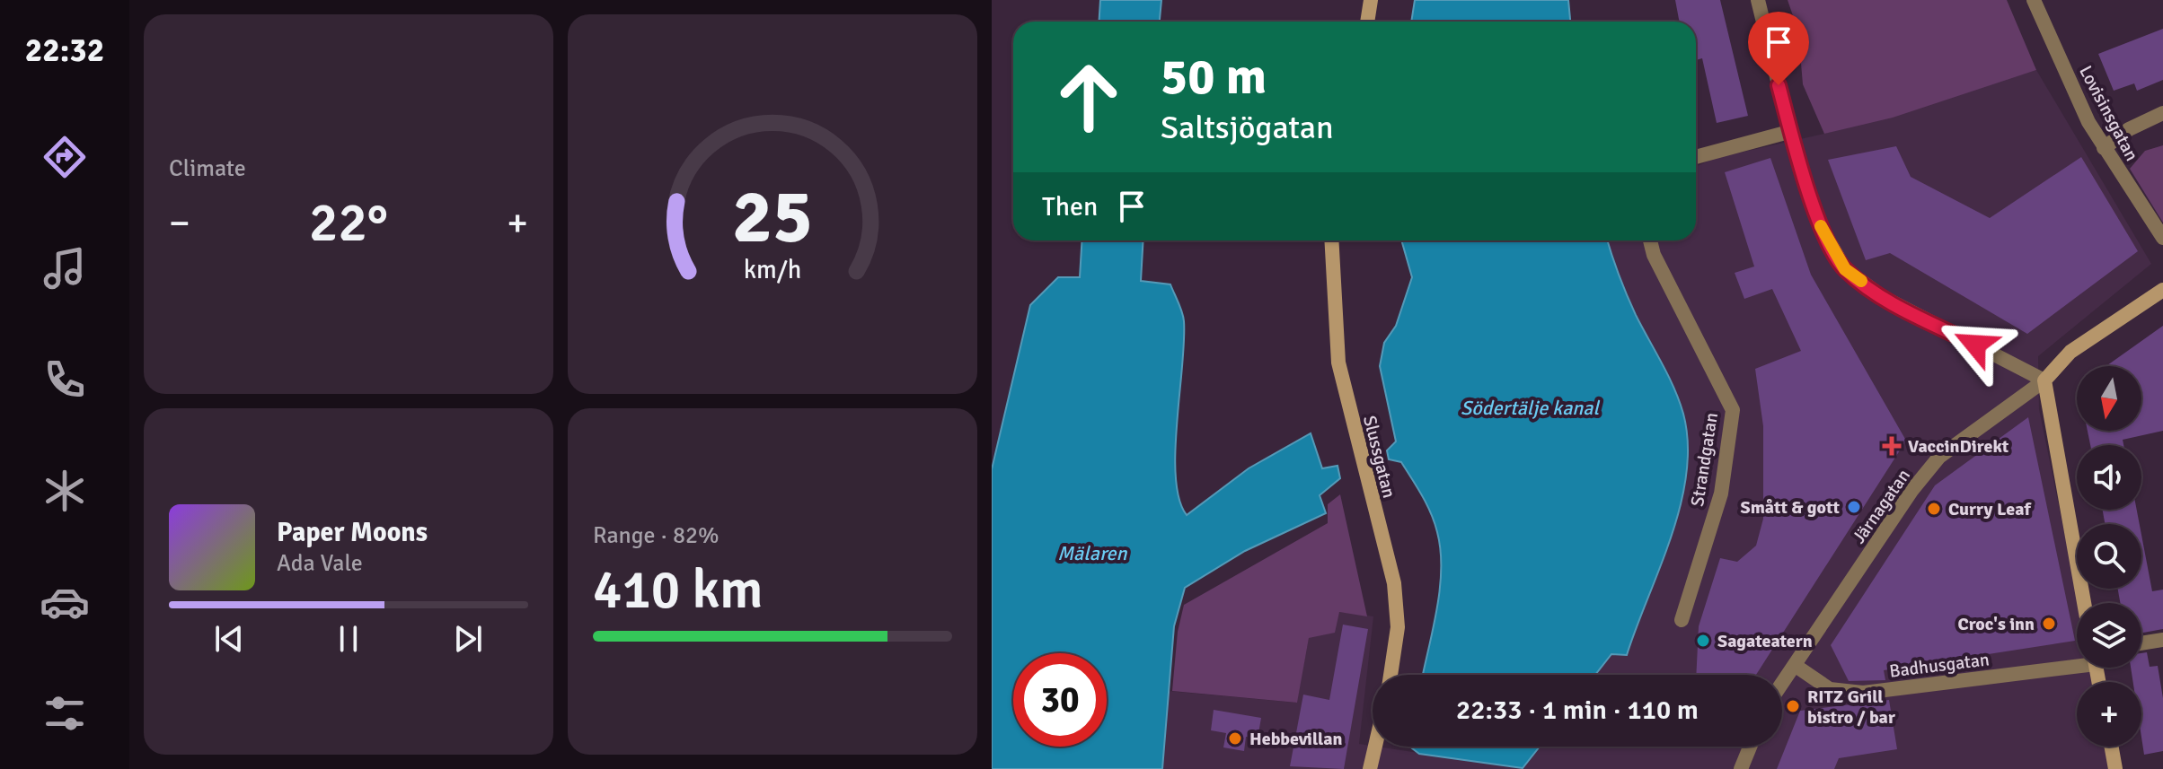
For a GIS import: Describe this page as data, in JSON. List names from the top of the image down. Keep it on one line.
{"streets":{"street":["Lovisinsgatan","Slussgatan","Strandgatan","Järnagatan","Badhusgatan"]},"crossings":[["Järnagatan","Badhusgatan"]],"water":["Södertälje kanal","Mälaren"],"places":{"health":["VaccinDirekt"],"other":["Smått & gott","Curry Leaf","Croc's inn","Sagateatern","RITZ Grill bistro / bar","Hebbevillan"]},"north":"bottom","page":{"tabs":"22:32","tile":["Climate",["Range · 82%","410 km"]],"turn":["50 m","Saltsjögatan"],"then":"Then","heat":["−","22°","+"],"map_buttons":"+","song":["Paper Moons","Ada Vale"],"limit":"30","trip":"22:33 · 1 min · 110 m","gauge":["25","km/h"]}}
